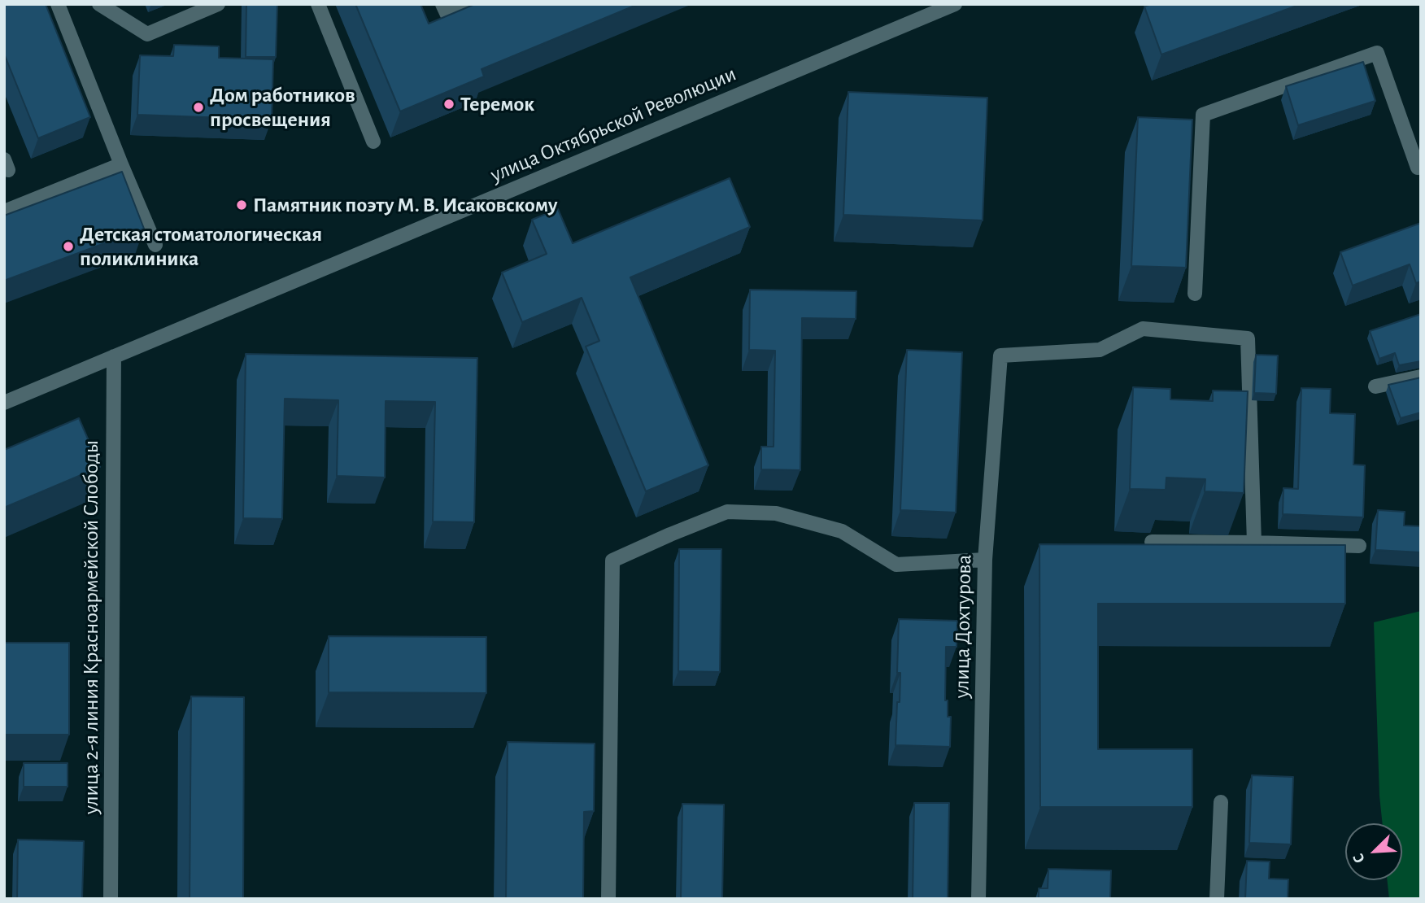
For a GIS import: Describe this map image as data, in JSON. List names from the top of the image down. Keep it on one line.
{"streets":{"street":["улица Октябрьской Революции","улица Дохтурова","улица 2-я линия Красноармейской Слободы"]},"crossings":[["улица Октябрьской Революции","улица 2-я линия Красноармейской Слободы"]],"places":["Теремок","Дом работников просвещения","Памятник поэту М. В. Исаковскому","Детская стоматологическая поликлиника"],"north":"bottom left"}
